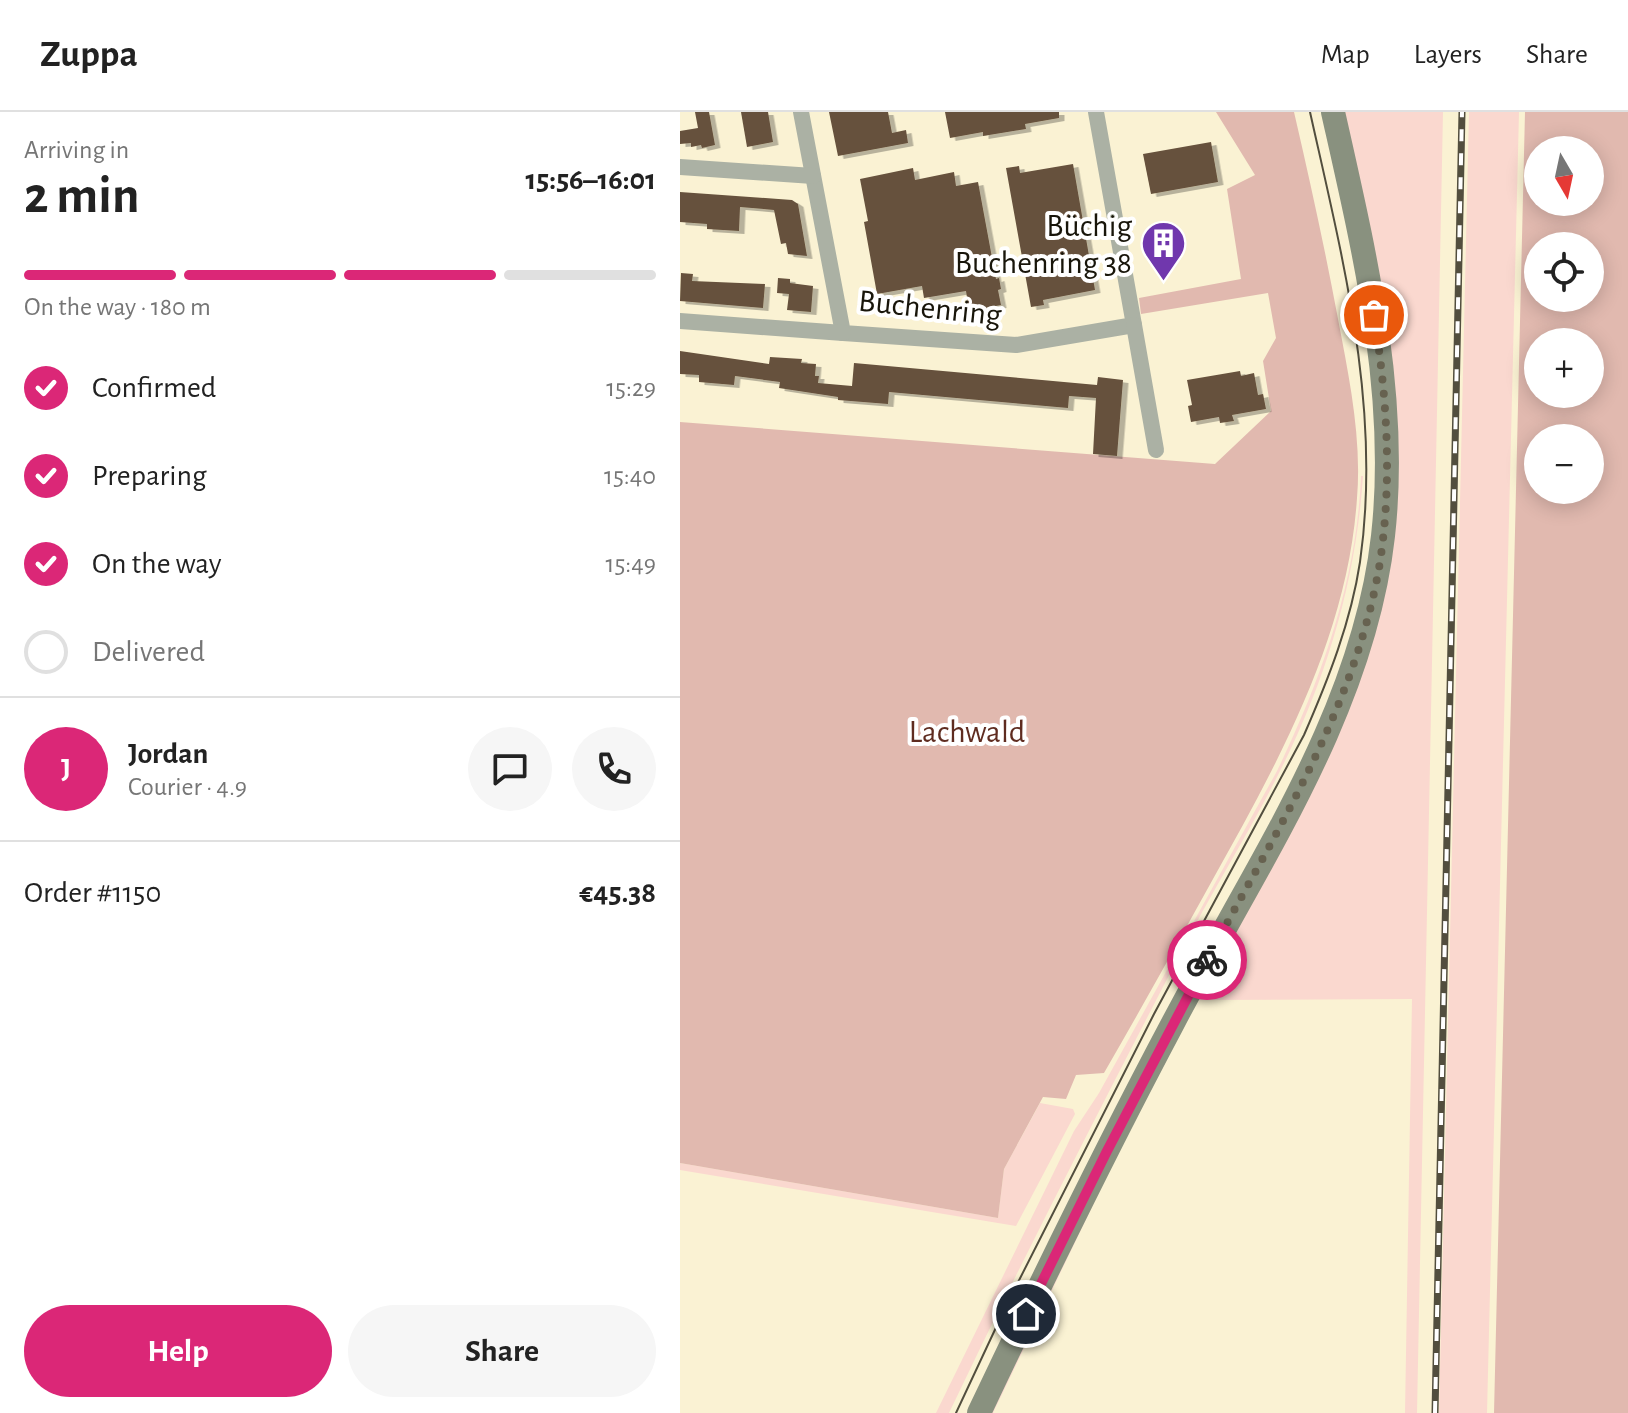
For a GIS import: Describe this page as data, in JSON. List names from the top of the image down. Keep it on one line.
{"streets":{"street":["Buchenring"]},"parks":["Lachwald"],"places":{"building":["Büchig Buchenring 38"]},"north":"bottom","page":{"header":"Zuppa","nav":["Map","Layers","Share"],"heading":["2 min","Arriving in","15:56–16:01"],"panel":["Jordan","Courier · 4.9","Order #1150","€45.38"],"map_buttons":["+","−"],"bar":"On the way · 180 m","list":[["Confirmed","15:29"],["Preparing","15:40"],["On the way","15:49"],"Delivered"],"round":"J","buttons":["Help","Share"]}}
